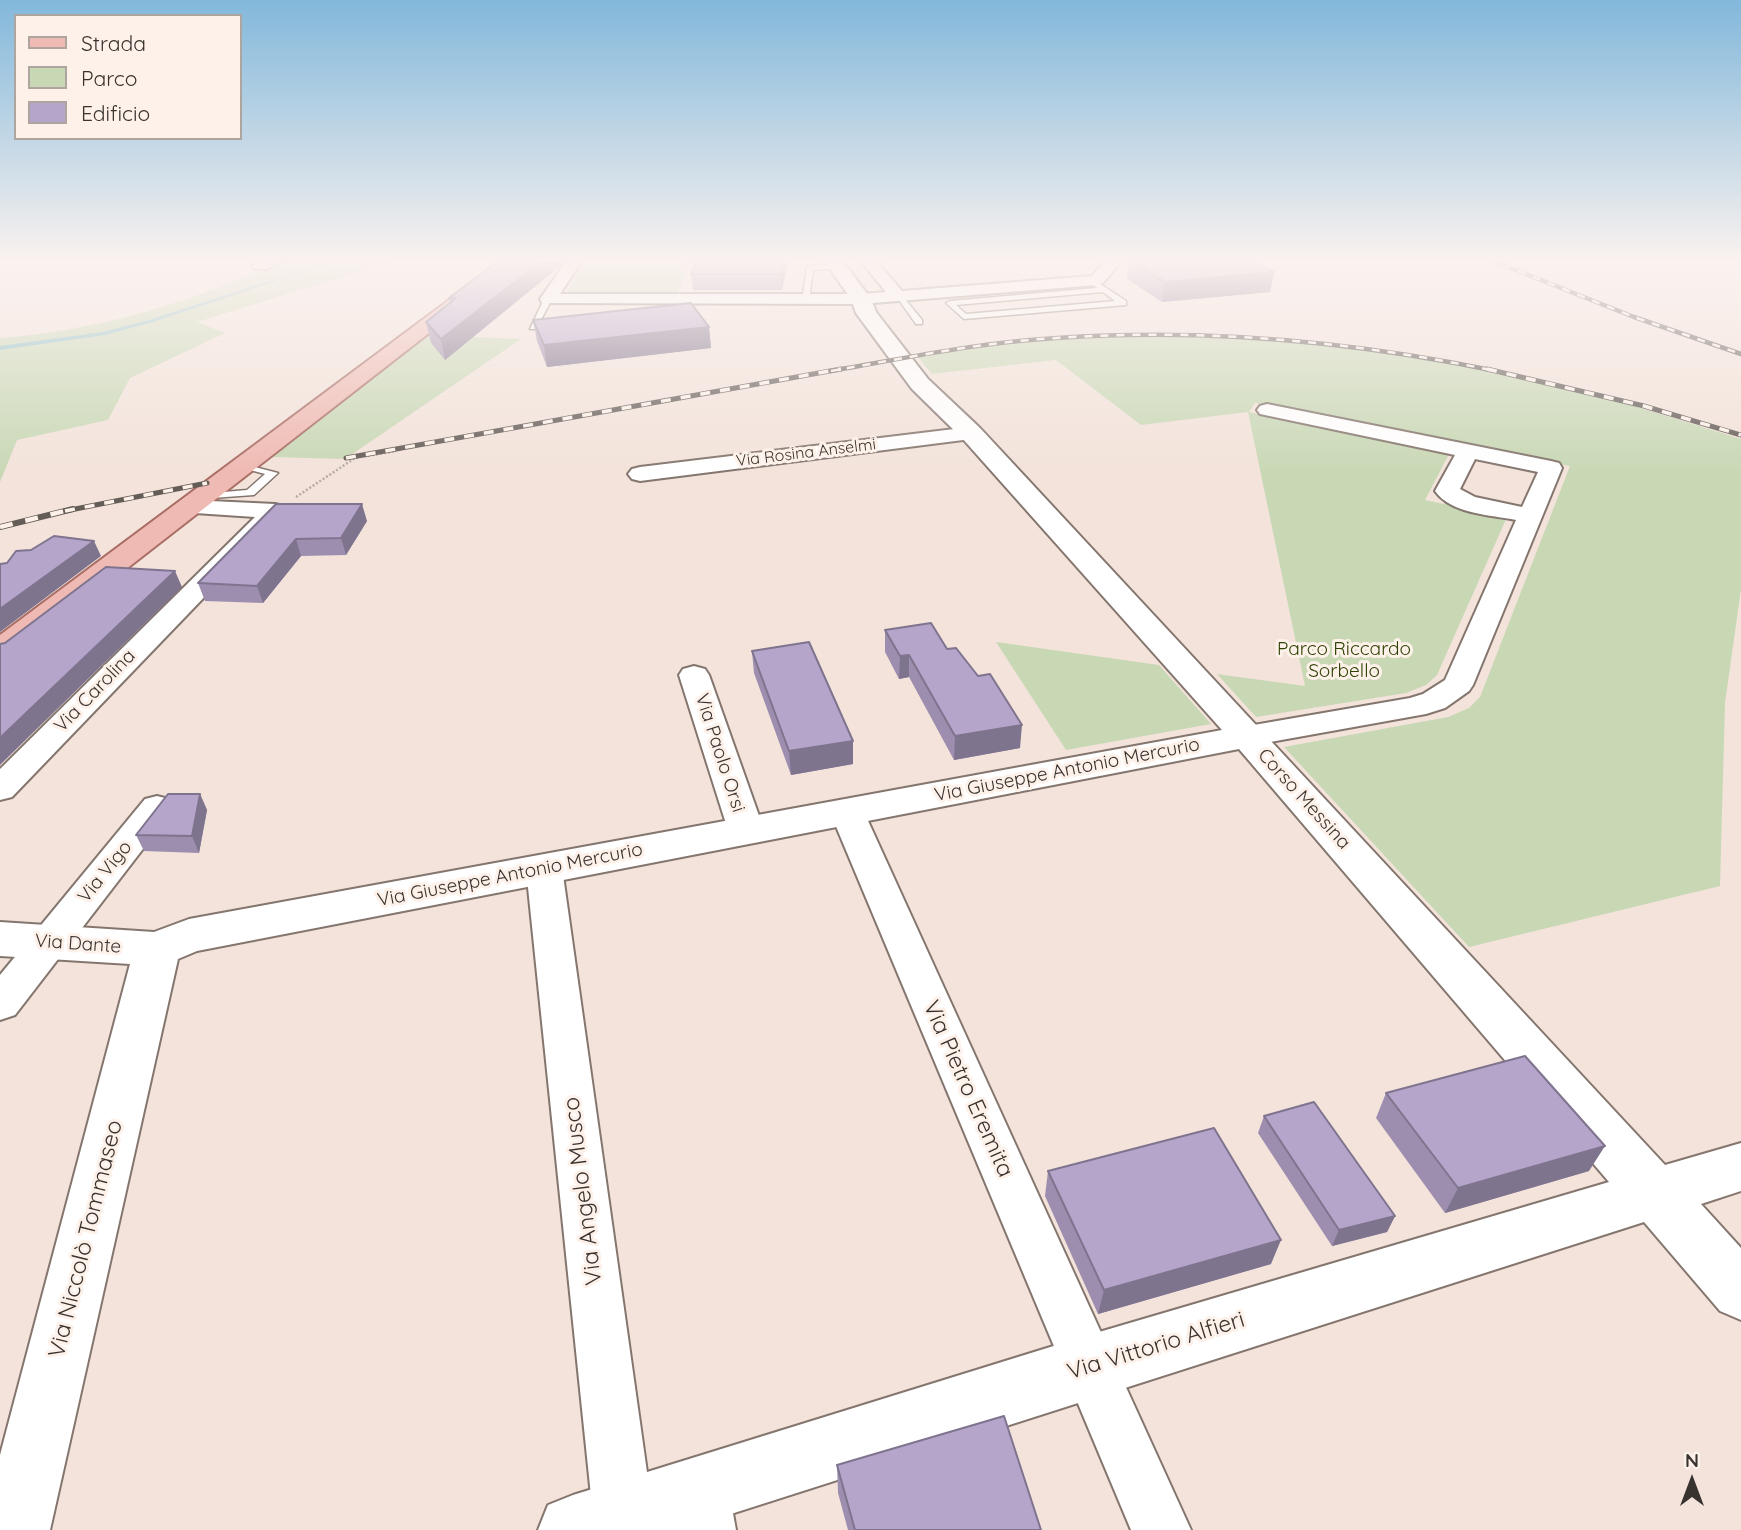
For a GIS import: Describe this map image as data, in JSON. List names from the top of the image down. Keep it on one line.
{"streets":{"street":["Via Rosina Anselmi","Via Carolina","Via Paolo Orsi","Via Giuseppe Antonio Mercurio","Corso Messina","Via Vigo","Via Dante","Via Pietro Eremita","Via Angelo Musco","Via Niccolò Tommaseo","Via Vittorio Alfieri"]},"crossings":[["Via Rosina Anselmi","Corso Messina"],["Via Paolo Orsi","Via Giuseppe Antonio Mercurio"],["Via Giuseppe Antonio Mercurio","Corso Messina"],["Via Giuseppe Antonio Mercurio","Via Dante"],["Via Giuseppe Antonio Mercurio","Via Pietro Eremita"],["Via Giuseppe Antonio Mercurio","Via Angelo Musco"],["Via Giuseppe Antonio Mercurio","Via Niccolò Tommaseo"],["Corso Messina","Via Vittorio Alfieri"],["Via Vigo","Via Dante"],["Via Dante","Via Niccolò Tommaseo"],["Via Pietro Eremita","Via Vittorio Alfieri"],["Via Angelo Musco","Via Vittorio Alfieri"]],"parks":["Parco Riccardo Sorbello"],"legend":["Strada","Parco","Edificio"],"north":"top"}
